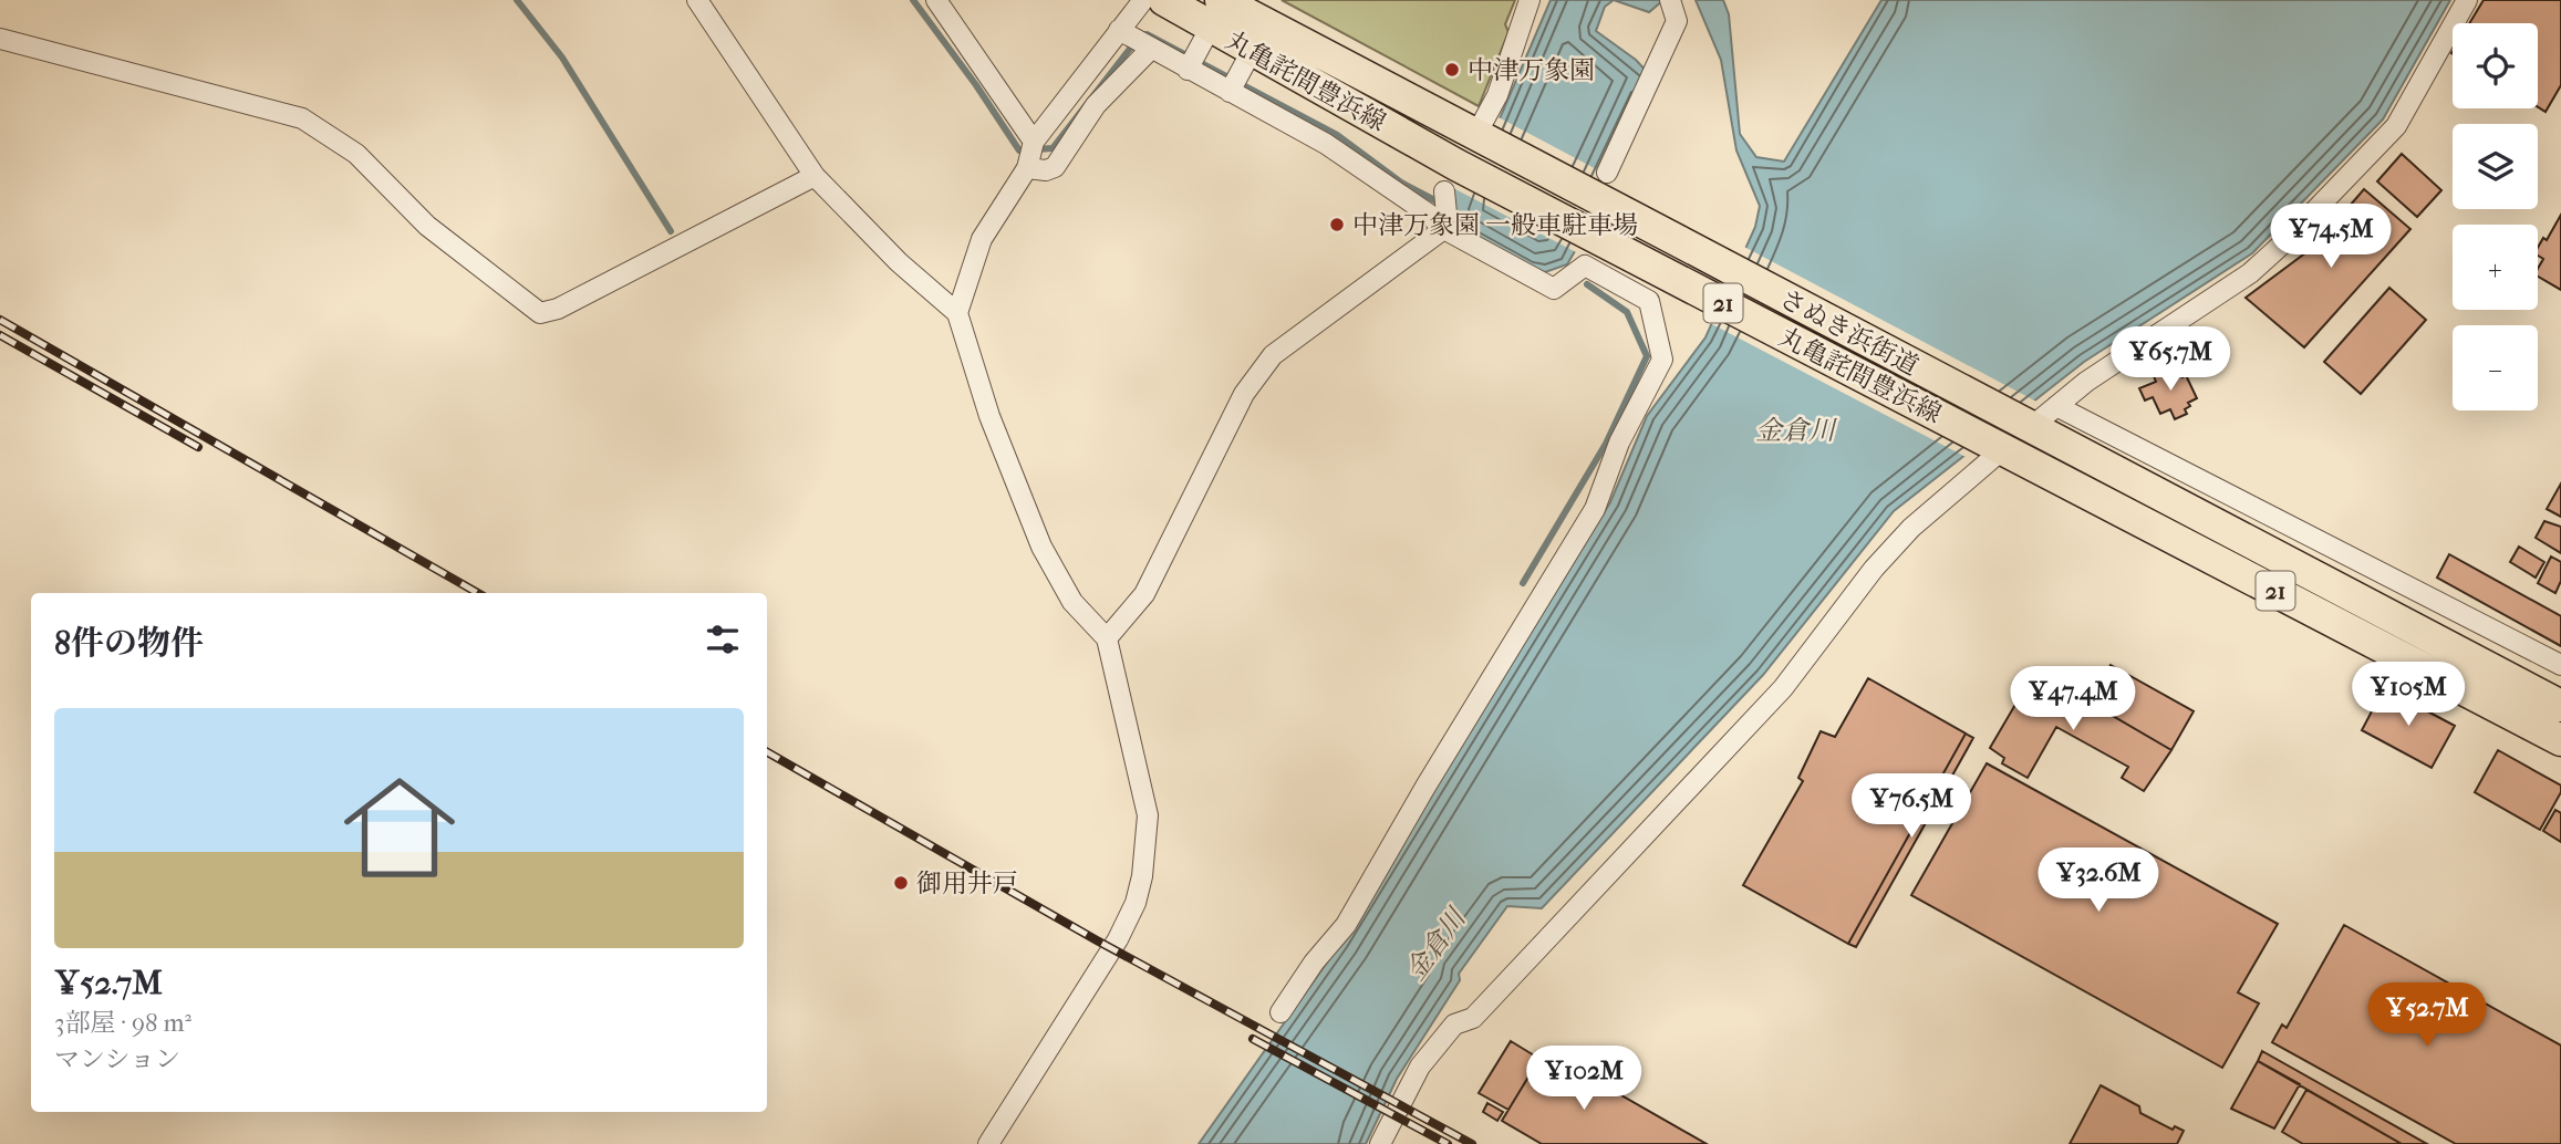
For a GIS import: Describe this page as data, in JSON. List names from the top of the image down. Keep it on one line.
{"streets":{"main road":["丸亀詫間豊浜線","21","さぬき浜街道"]},"crossings":[["丸亀詫間豊浜線","さぬき浜街道"],["21","さぬき浜街道"]],"water":["金倉川"],"places":["中津万象園","中津万象園 一般車駐車場","御用井戸"],"page":{"map_buttons":["+","−"],"price":["¥74.5M","¥65.7M","¥105M","¥47.4M","¥76.5M","¥32.6M","¥52.7M","¥102M"],"heading":"8件の物件","list":[{"name":"¥52.7M","note":"3部屋 · 98 m² · マンション"}]}}
